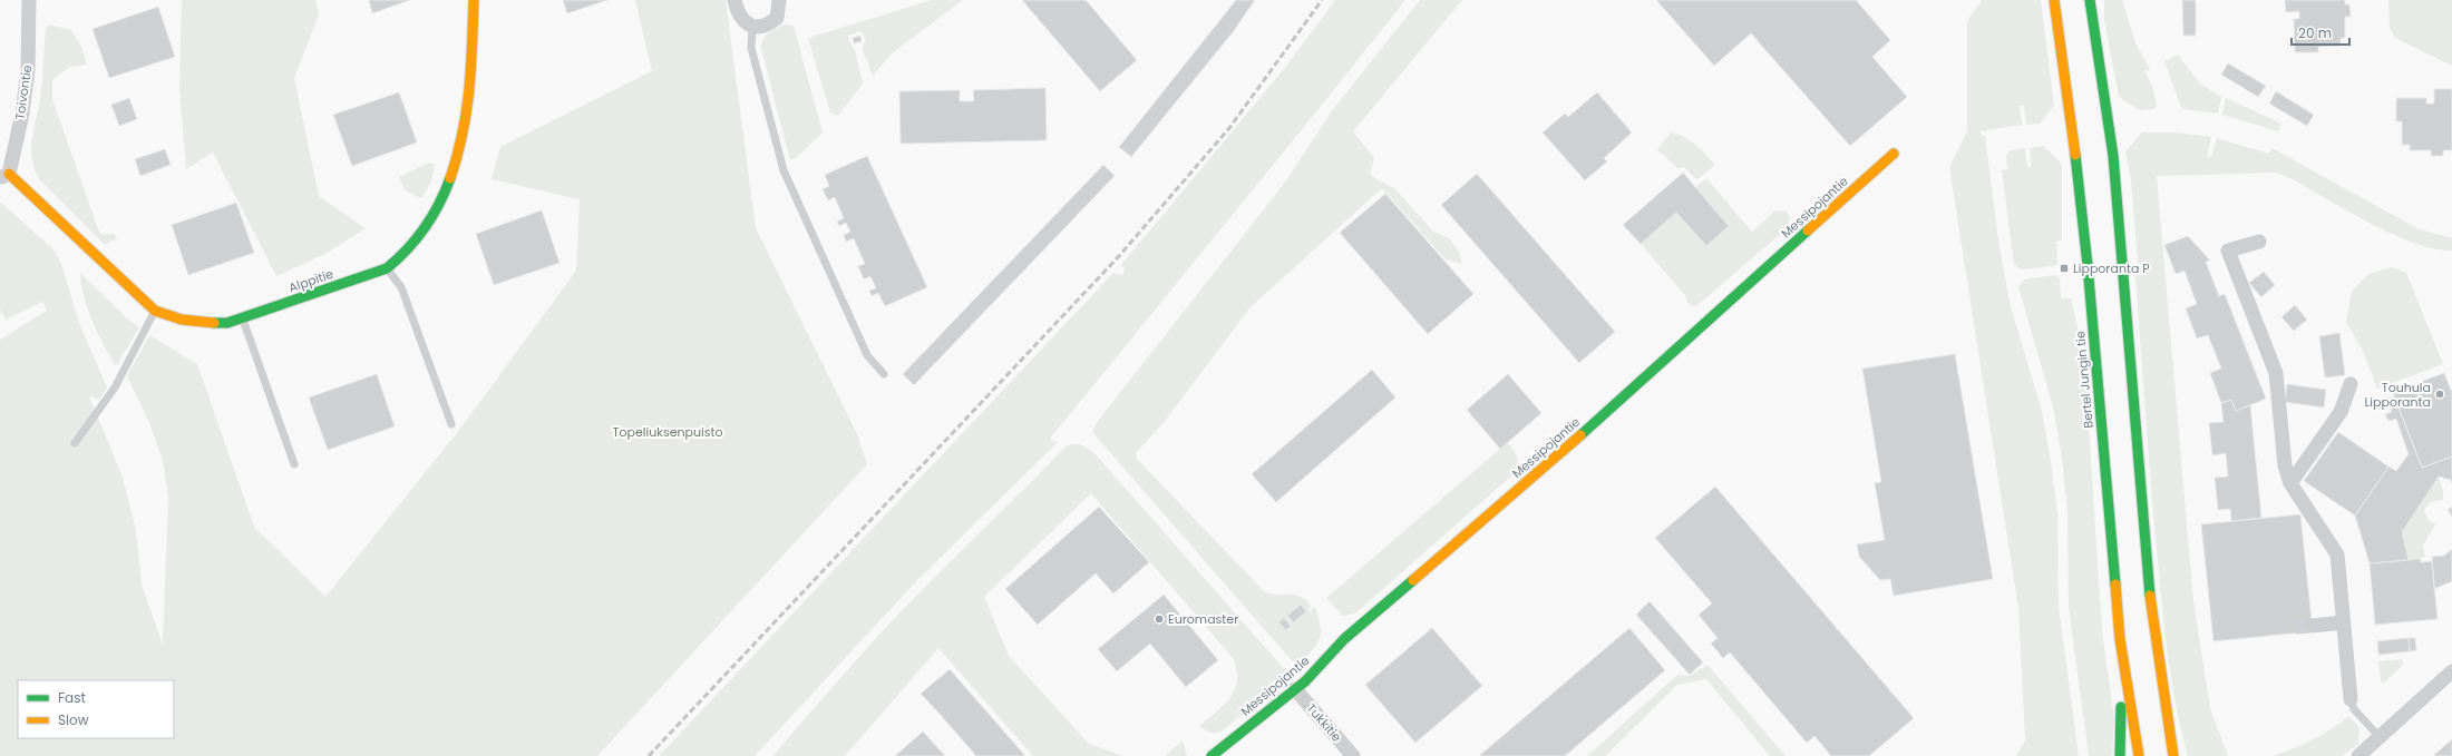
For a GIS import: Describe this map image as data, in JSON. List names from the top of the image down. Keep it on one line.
{"streets":{"main road":["Messipojantie","Alppitie","Bertel Jungin tie"],"street":["Toivontie","Tukkitie"]},"crossings":[["Toivontie","Alppitie"],["Messipojantie","Tukkitie"]],"parks":["Topeliuksenpuisto"],"places":{"transit":["Lipporanta P"],"other":["Touhula Lipporanta","Euromaster"]},"legend":["Fast","Slow"],"scale_bar":"20 m"}
